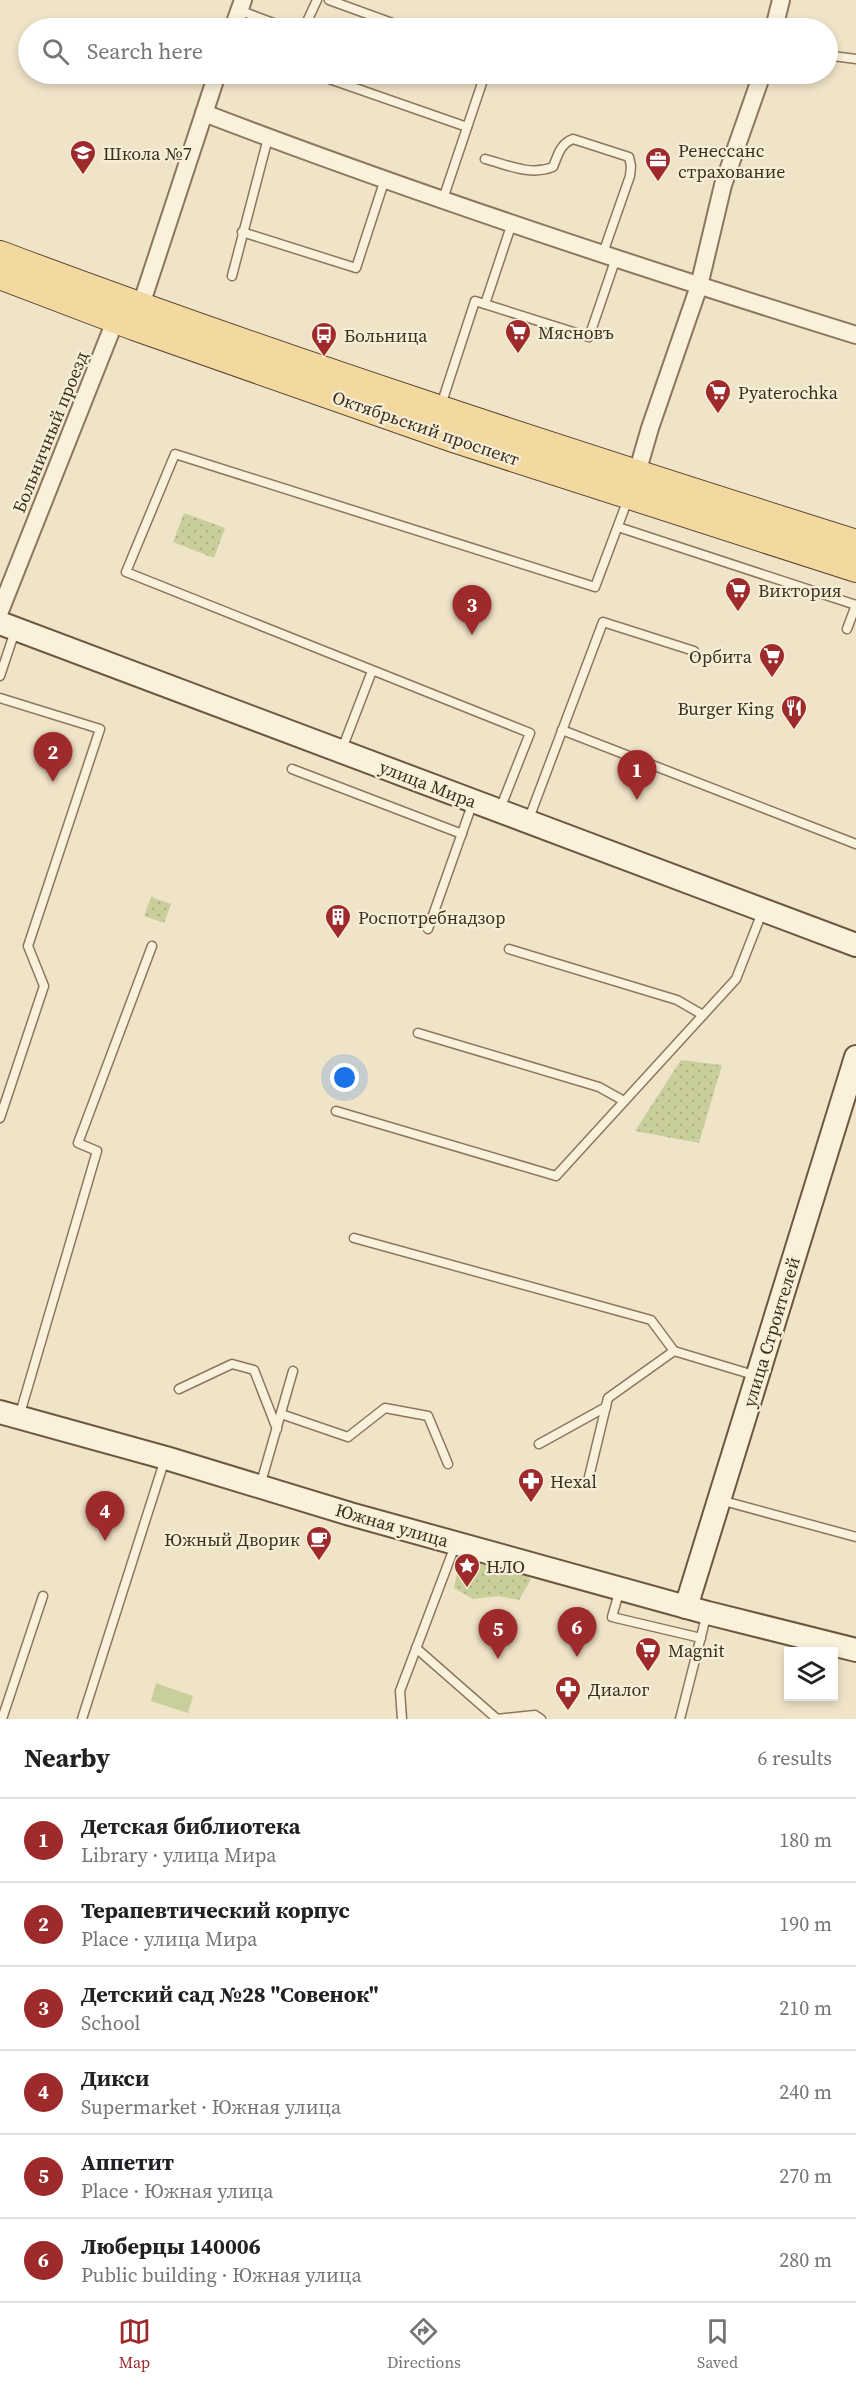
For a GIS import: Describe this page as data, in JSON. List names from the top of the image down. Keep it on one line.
{"streets":{"main road":["Октябрьский проспект"],"street":["Больничный проезд","улица Мира","улица Строителей","Южная улица"]},"crossings":[["Октябрьский проспект","Больничный проезд"],["улица Строителей","Южная улица"]],"places":{"school or university":["Школа №7"],"office":["Ренессанс страхование"],"supermarket":["Мясновъ","Pyaterochka","Виктория","Орбита","Magnit"],"bus stop":["Больница"],"restaurant":["Burger King"],"building":["Роспотребнадзор"],"pharmacy":["Hexal","Диалог"],"cafe":["Южный Дворик"],"place":["НЛО"]},"page":{"search":"Search here","pins":["3","2","1","4","6","5"],"heading":["Nearby","6 results"],"list":[{"mark":"1","name":"Детская библиотека","note":"Library · улица Мира","value":"180 m"},{"mark":"2","name":"Терапевтический корпус","note":"Place · улица Мира","value":"190 m"},{"mark":"3","name":"Детский сад №28 \"Совенок\"","note":"School","value":"210 m"},{"mark":"4","name":"Дикси","note":"Supermarket · Южная улица","value":"240 m"},{"mark":"5","name":"Аппетит","note":"Place · Южная улица","value":"270 m"},{"mark":"6","name":"Люберцы 140006","note":"Public building · Южная улица","value":"280 m"}],"nav":["Map","Directions","Saved"]}}
